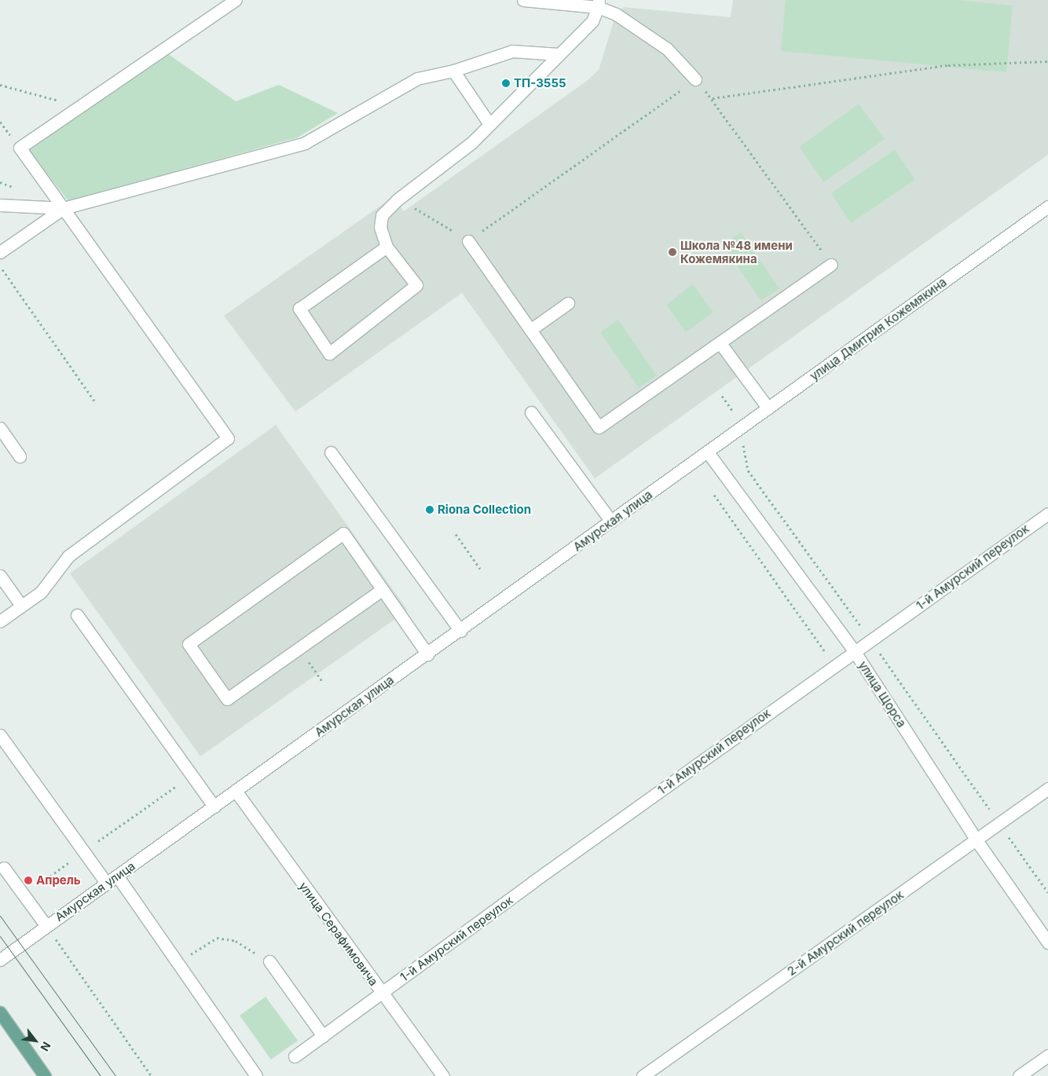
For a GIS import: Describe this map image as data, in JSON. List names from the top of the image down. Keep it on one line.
{"streets":{"street":["улица Дмитрия Кожемякина","Амурская улица","1-й Амурский переулок","улица Щорса","2-й Амурский переулок","улица Серафимовича"]},"crossings":[["улица Дмитрия Кожемякина","Амурская улица"],["улица Дмитрия Кожемякина","улица Щорса"],["Амурская улица","улица Щорса"],["Амурская улица","улица Серафимовича"],["1-й Амурский переулок","улица Щорса"],["1-й Амурский переулок","улица Серафимовича"],["улица Щорса","2-й Амурский переулок"]],"places":["ТП-3555","Школа №48 имени Кожемякина","Riona Collection","Апрель"],"north":"bottom right"}
